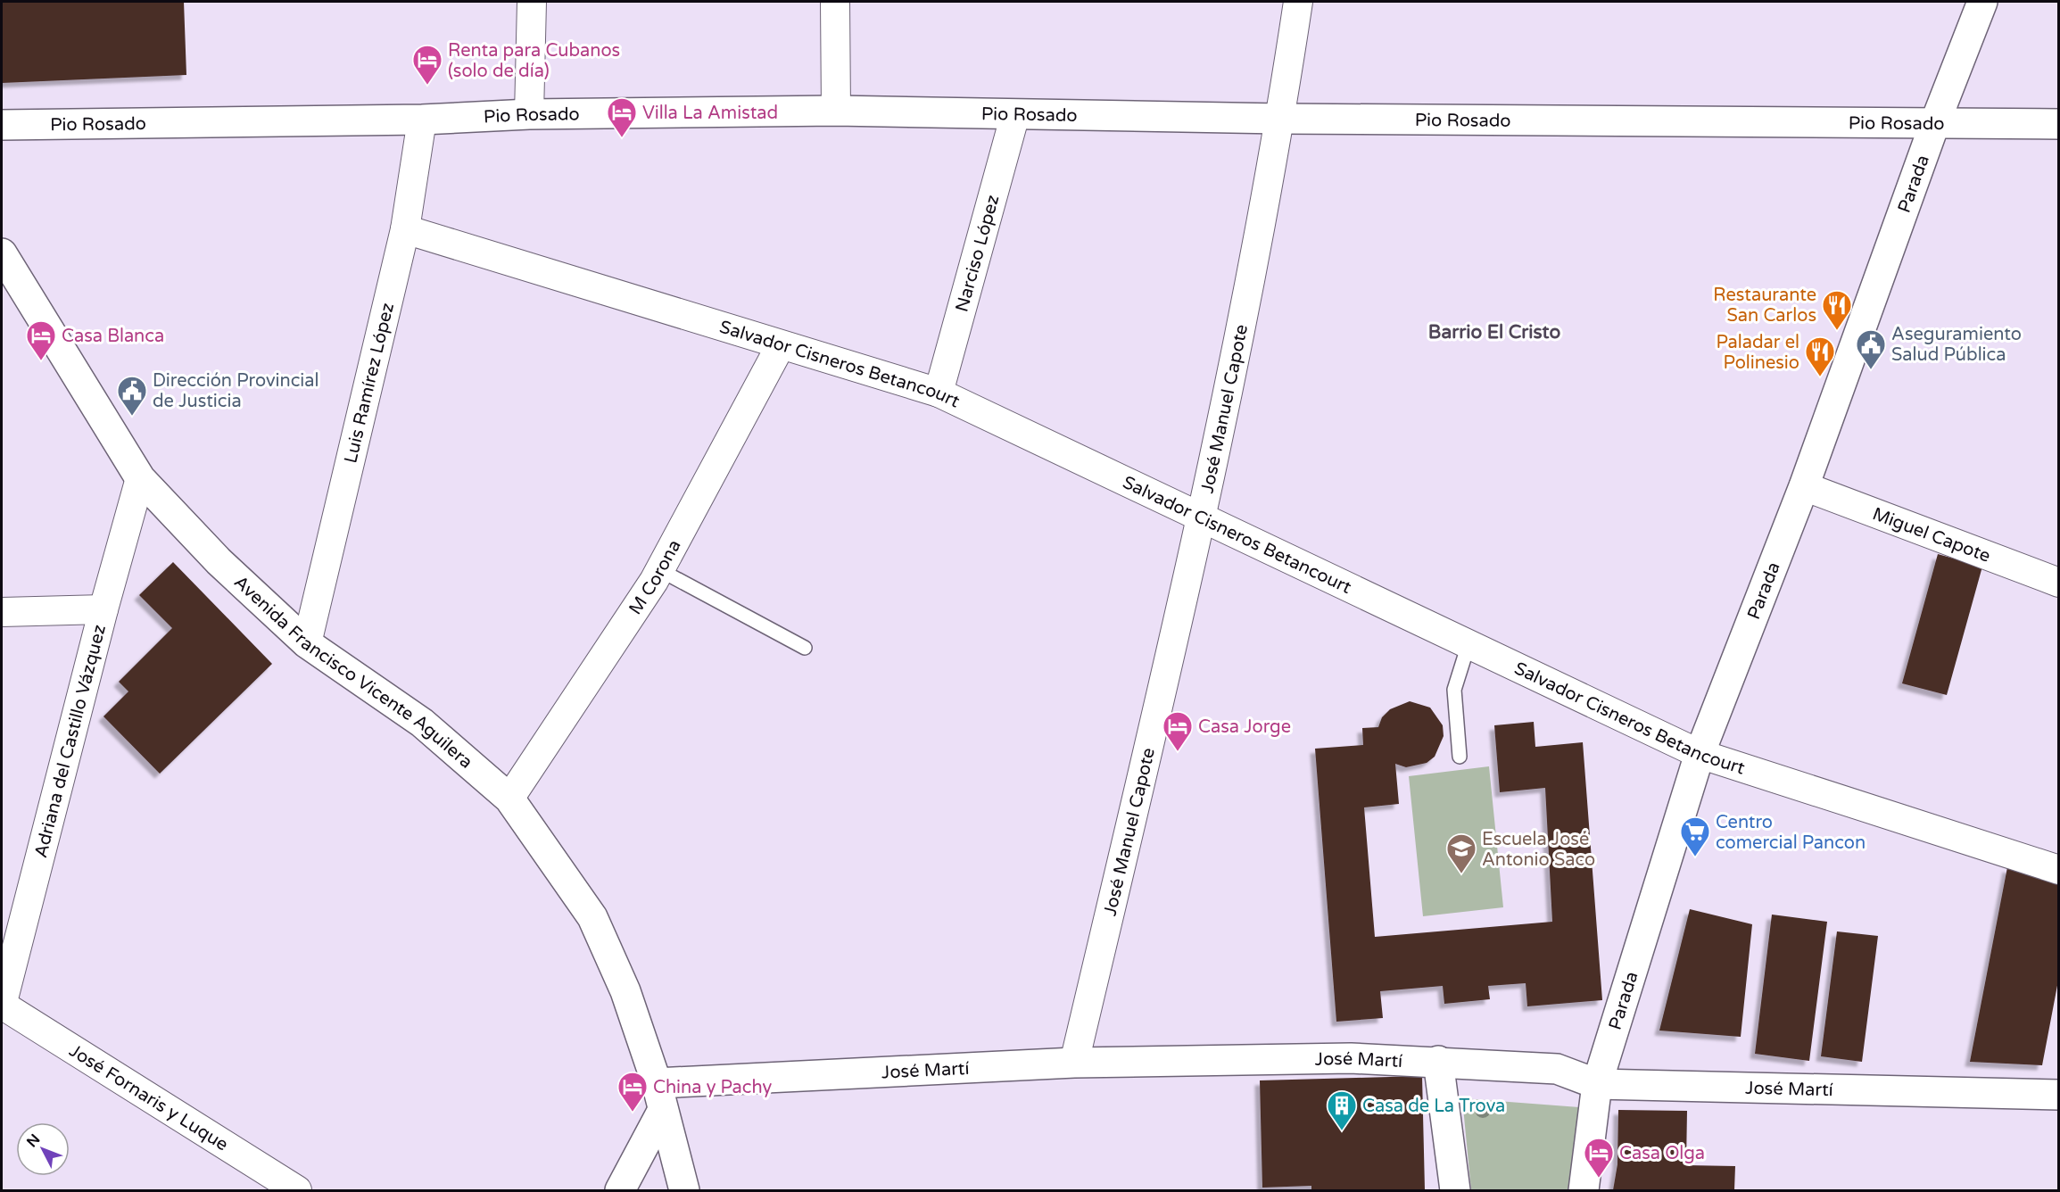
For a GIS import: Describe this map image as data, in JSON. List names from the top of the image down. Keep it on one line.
{"streets":{"street":["Pio Rosado","Parada","Narciso López","Salvador Cisneros Betancourt","Luis Ramírez López","José Manuel Capote","Miguel Capote","M Corona","Avenida Francisco Vicente Aguilera","Adriana del Castillo Vázquez","José Martí","José Fornaris y Luque"]},"crossings":[["Pio Rosado","Parada"],["Pio Rosado","Narciso López"],["Pio Rosado","Luis Ramírez López"],["Pio Rosado","José Manuel Capote"],["Parada","Salvador Cisneros Betancourt"],["Parada","Miguel Capote"],["Parada","José Martí"],["Narciso López","Salvador Cisneros Betancourt"],["Salvador Cisneros Betancourt","Luis Ramírez López"],["Salvador Cisneros Betancourt","José Manuel Capote"],["Salvador Cisneros Betancourt","M Corona"],["Luis Ramírez López","Avenida Francisco Vicente Aguilera"],["José Manuel Capote","José Martí"],["M Corona","Avenida Francisco Vicente Aguilera"],["Avenida Francisco Vicente Aguilera","Adriana del Castillo Vázquez"],["Avenida Francisco Vicente Aguilera","José Martí"],["Adriana del Castillo Vázquez","José Fornaris y Luque"]],"districts":["Barrio El Cristo"],"places":{"hotel":["Renta para Cubanos (solo de día)","Villa La Amistad","Casa Blanca","Casa Jorge","China y Pachy","Casa Olga"],"restaurant":["Restaurante San Carlos","Paladar el Polinesio"],"public building":["Aseguramiento Salud Pública","Dirección Provincial de Justicia"],"supermarket":["Centro comercial Pancon"],"school or university":["Escuela José Antonio Saco"],"building":["Casa de La Trova"]},"north":"top left"}
